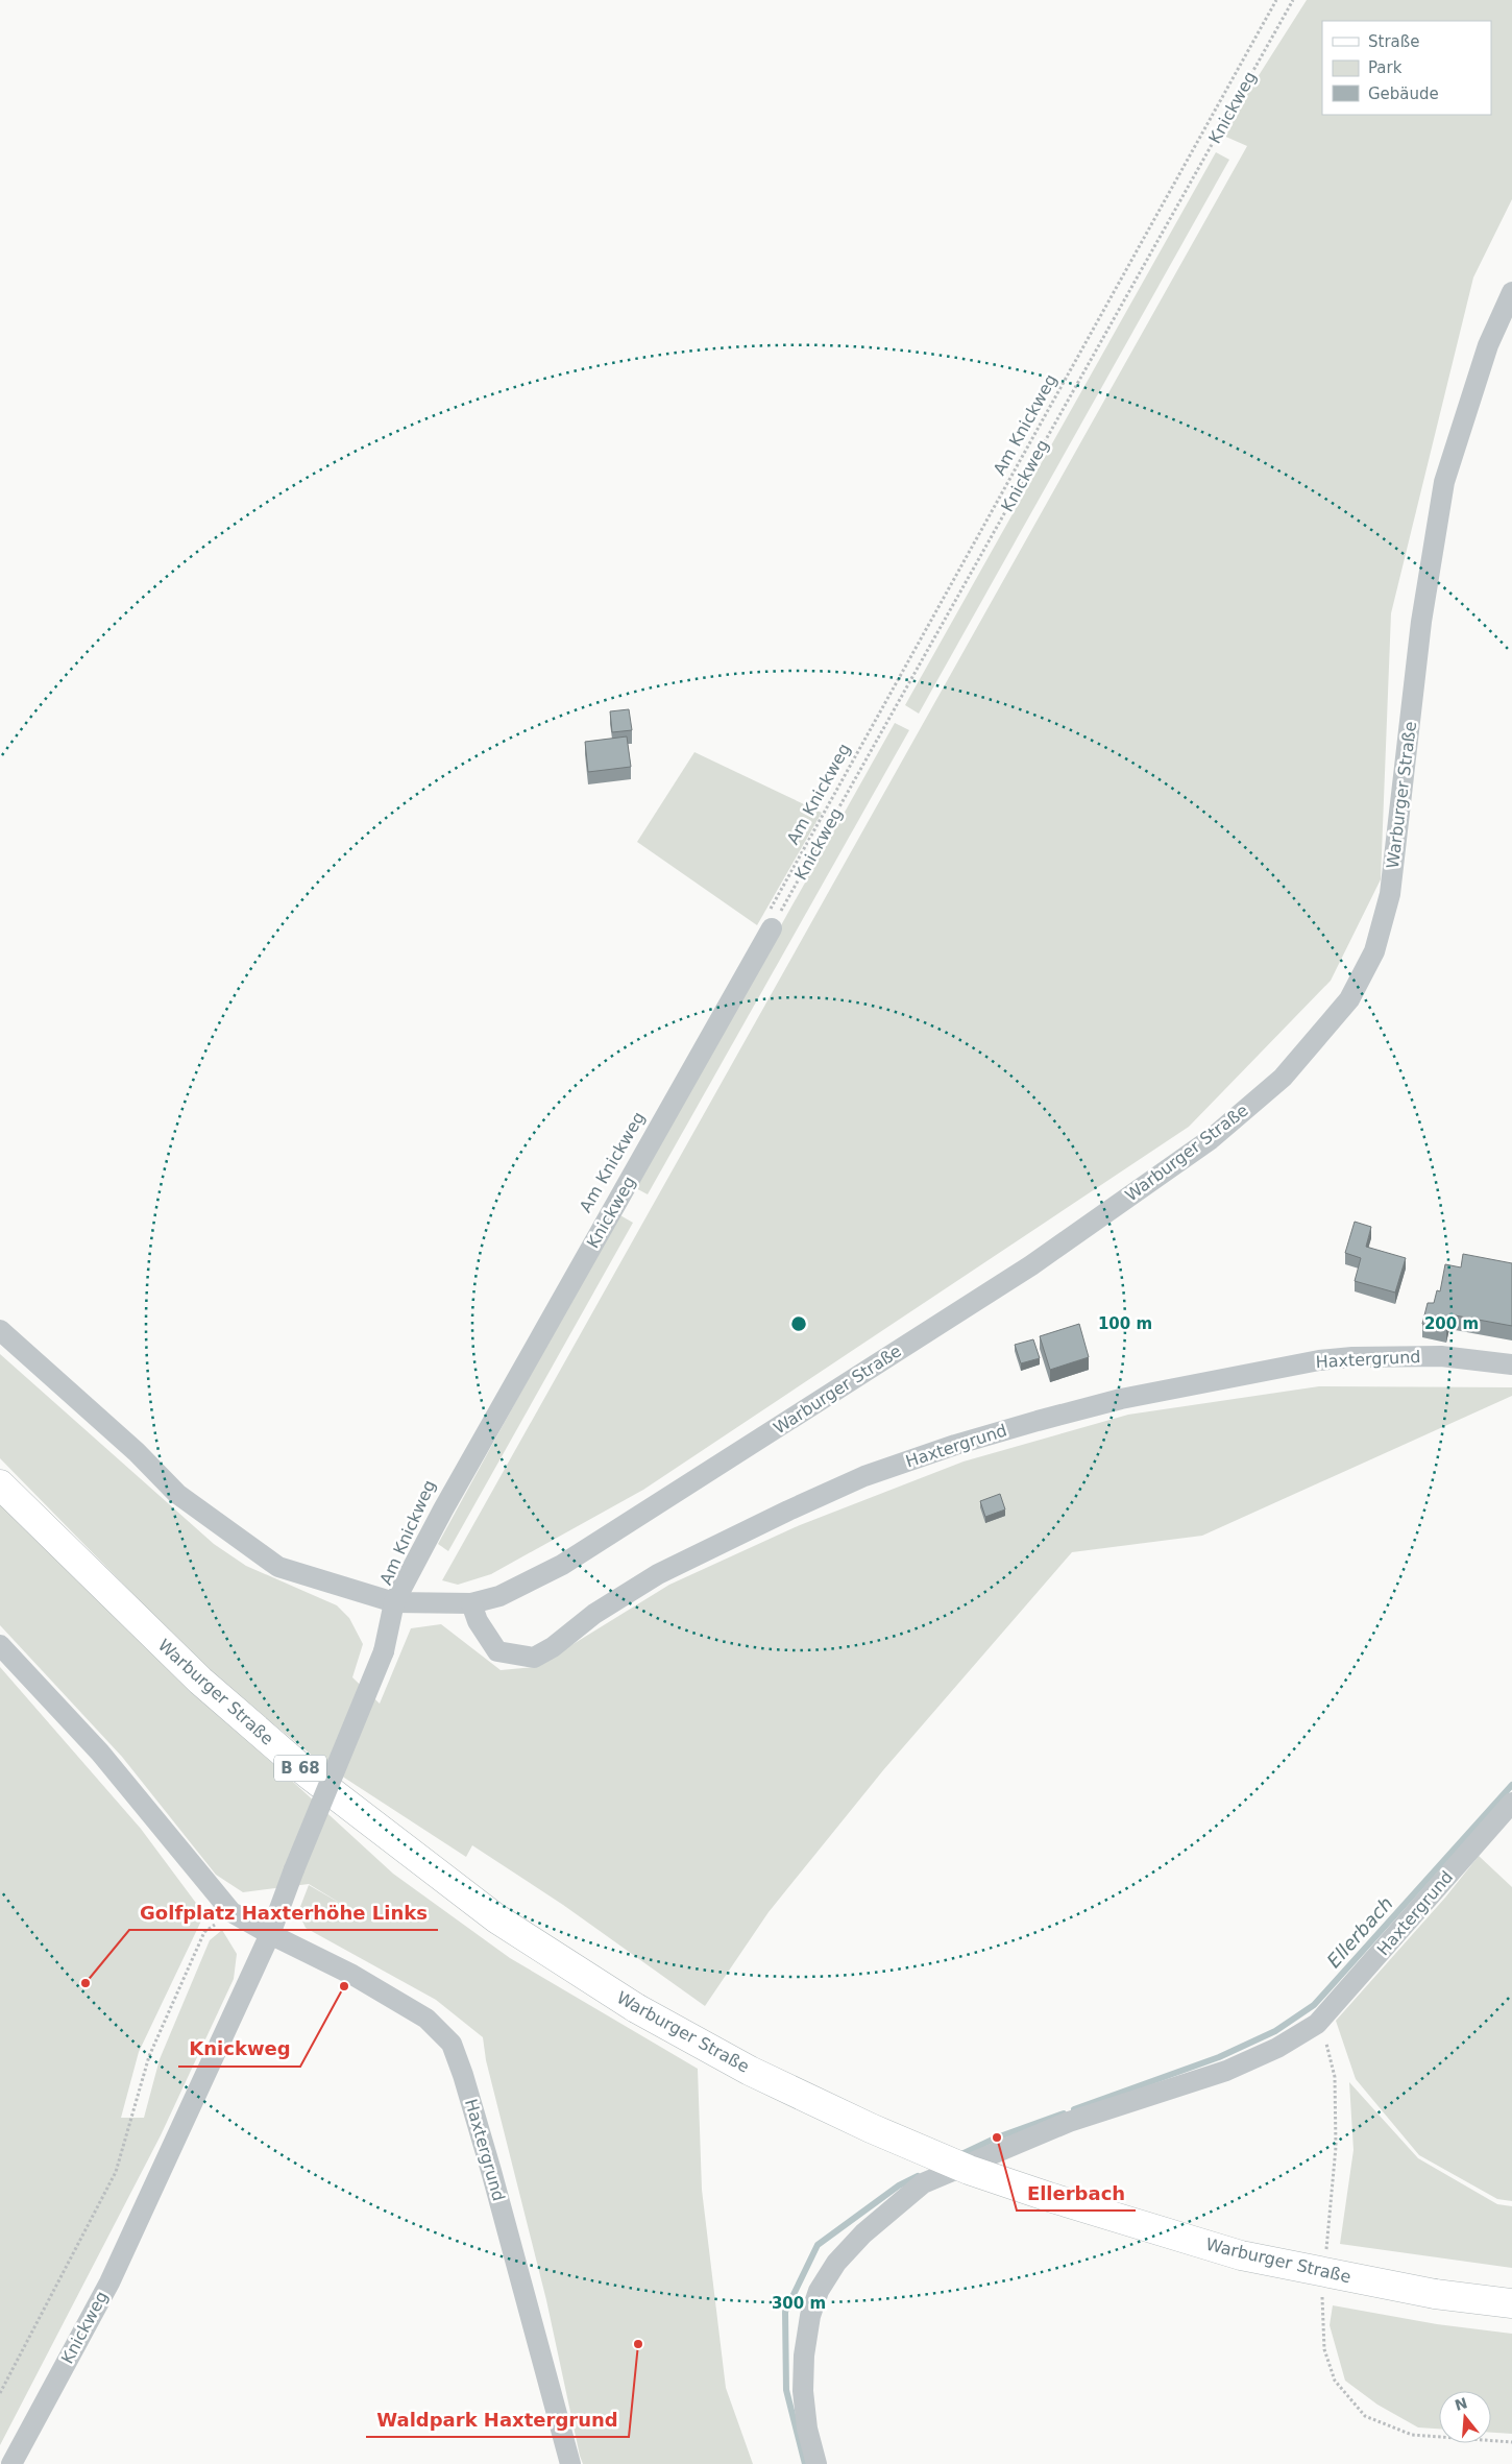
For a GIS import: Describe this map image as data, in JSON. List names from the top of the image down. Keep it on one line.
{"streets":{"main road":["Warburger Straße","B 68"],"street":["Knickweg","Haxtergrund"],"path":["Am Knickweg"]},"crossings":[["Knickweg","Am Knickweg"],["Knickweg","Warburger Straße"],["Knickweg","Haxtergrund"],["Warburger Straße","Haxtergrund"]],"water":["Ellerbach"],"places":["Golfplatz Haxterhöhe Links","Knickweg","Ellerbach","Waldpark Haxtergrund"],"legend":["Straße","Park","Gebäude"],"north":"top","rings":["100 m","200 m","300 m"]}
